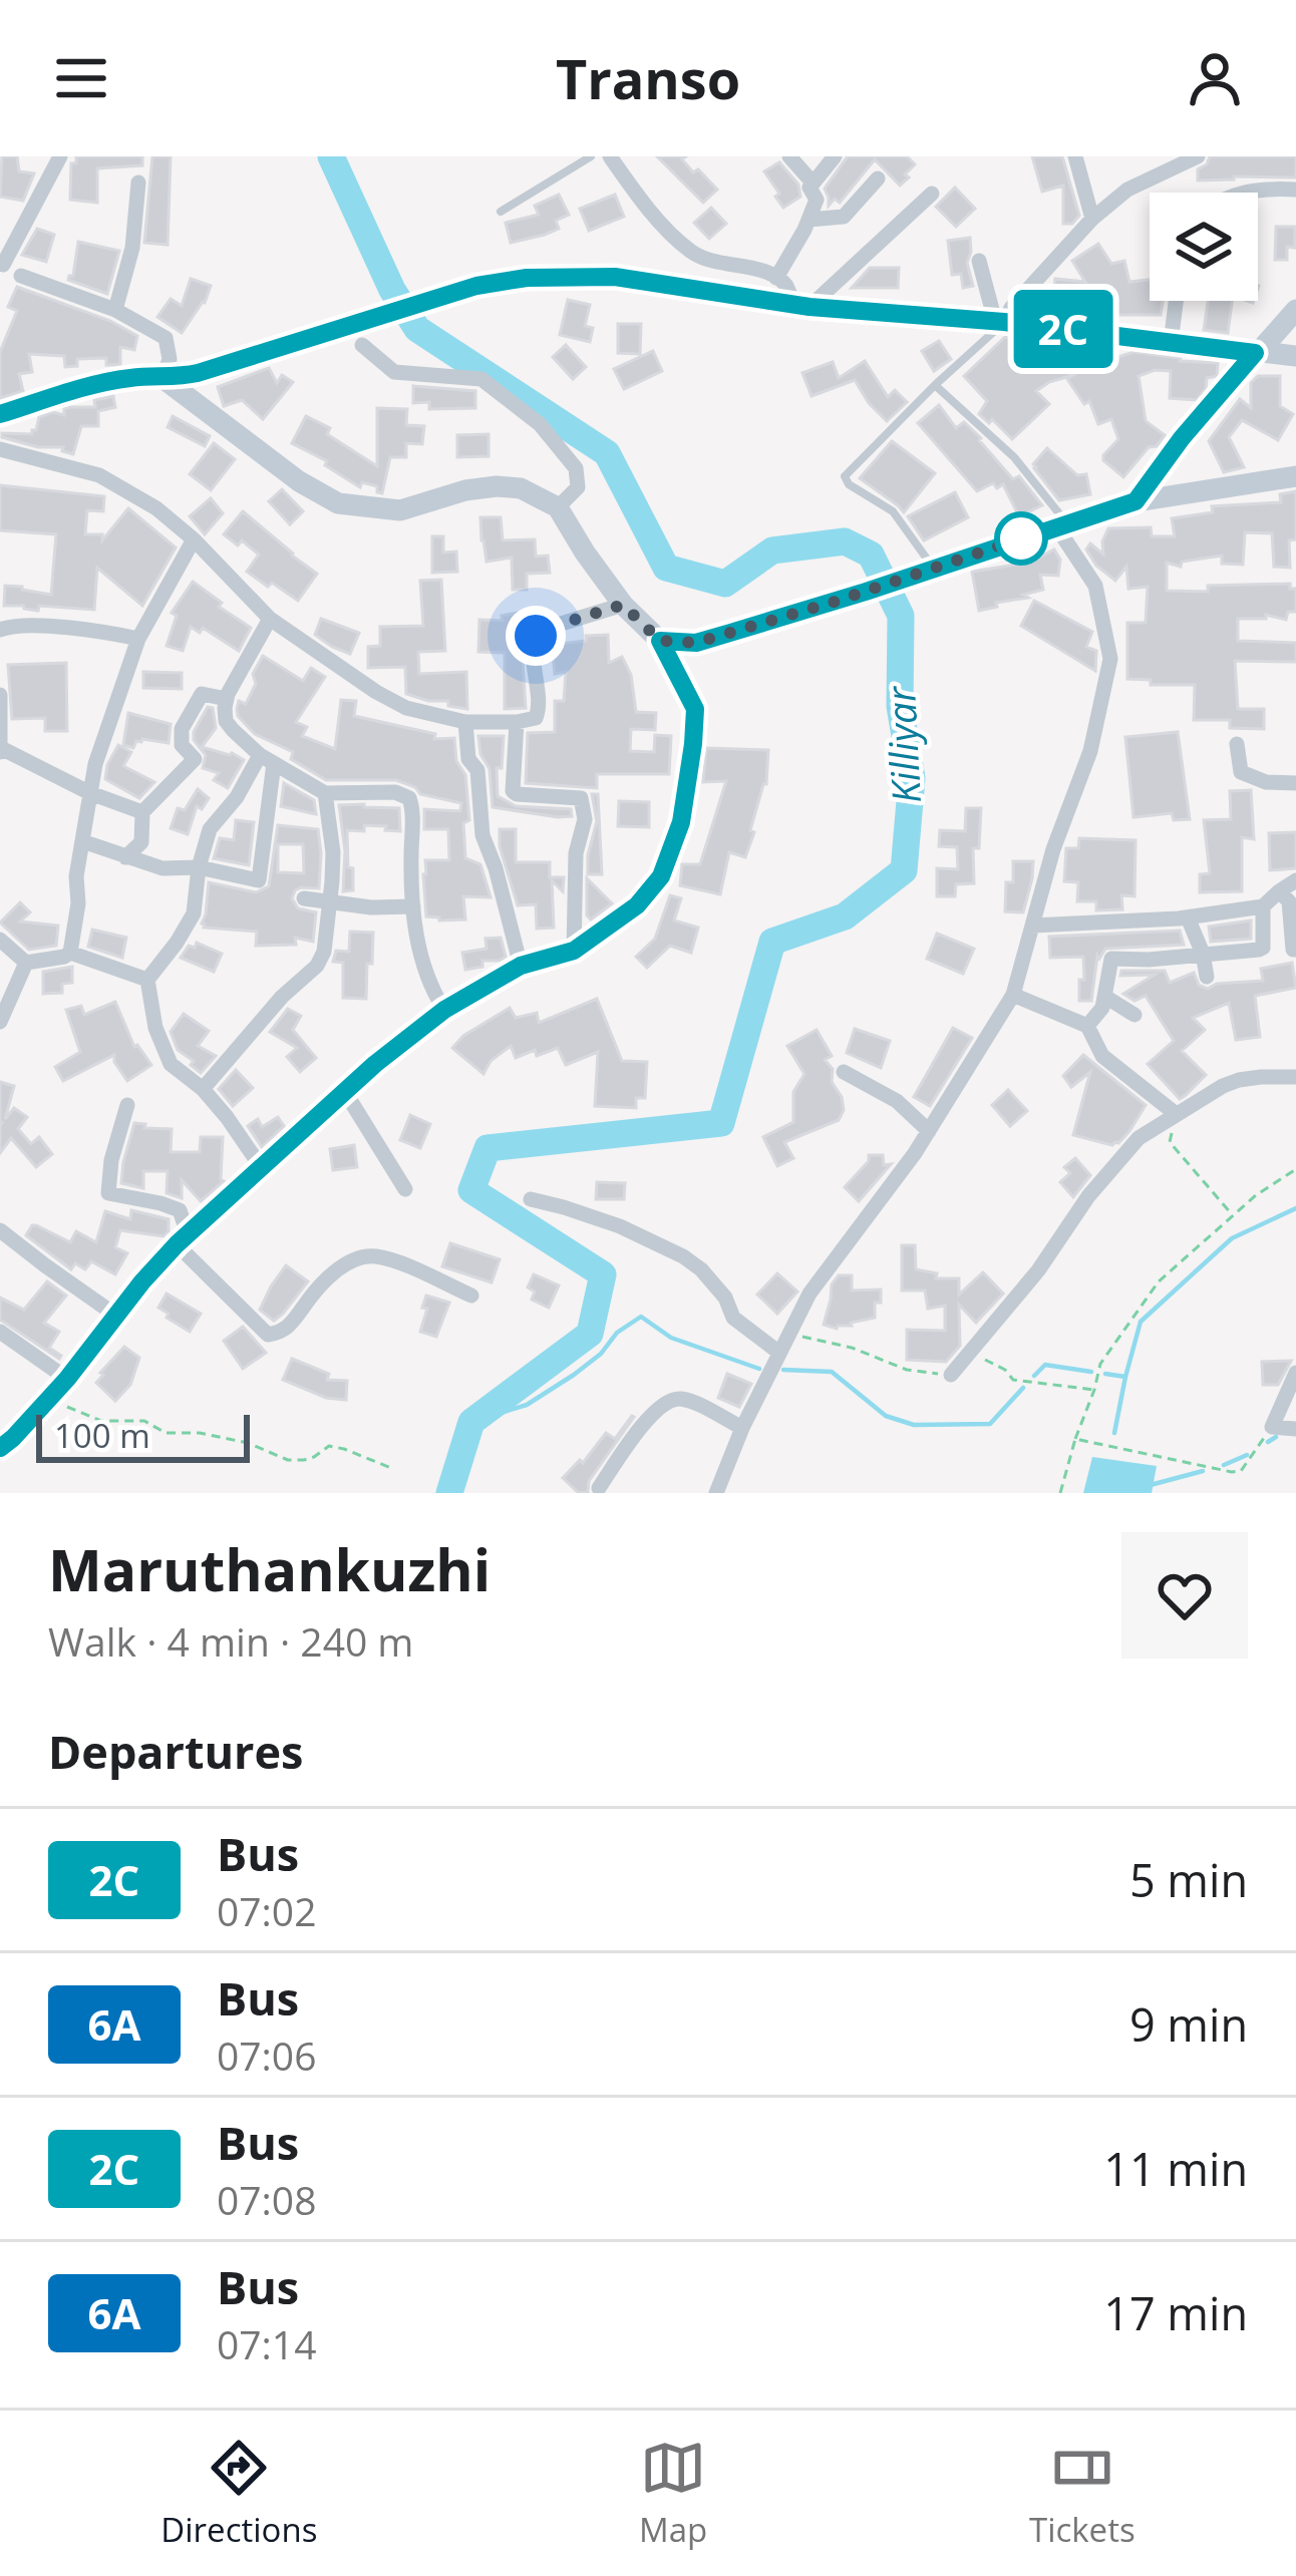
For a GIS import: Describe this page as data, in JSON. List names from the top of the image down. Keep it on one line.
{"water":["Killiyar"],"lines":["bus line 2C"],"scale_bar":"100 m","page":{"header":"Transo","on_map":"2C","scale":"100 m","heading":[["Maruthankuzhi","Walk · 4 min · 240 m"],"Departures"],"list":[{"mark":"2C","name":"Bus","note":"07:02","value":"5 min"},{"mark":"6A","name":"Bus","note":"07:06","value":"9 min"},{"mark":"2C","name":"Bus","note":"07:08","value":"11 min"},{"mark":"6A","name":"Bus","note":"07:14","value":"17 min"}],"tabs":["Directions","Map","Tickets"]}}
